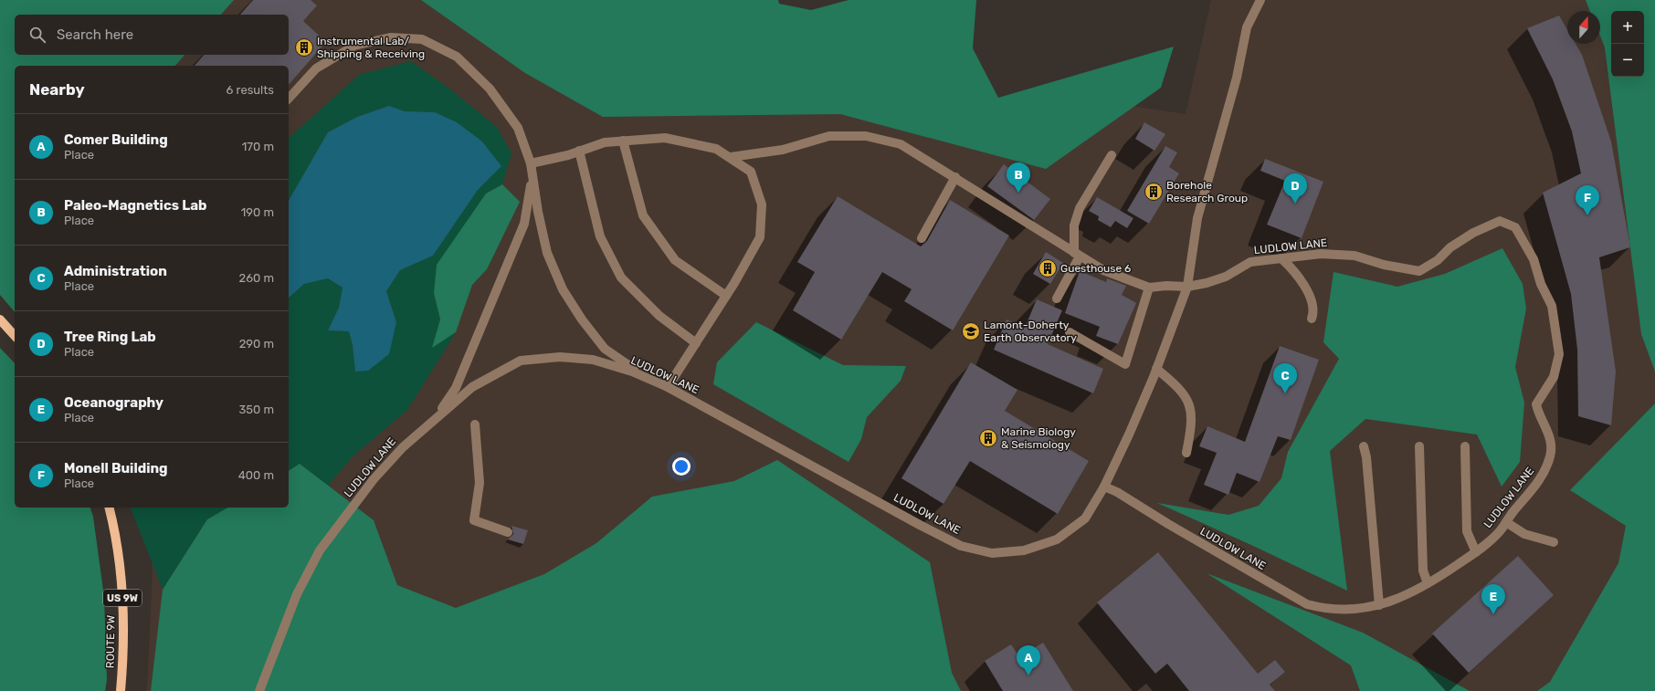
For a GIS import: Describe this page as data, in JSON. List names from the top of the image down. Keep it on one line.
{"streets":{"main road":["US 9W","ROUTE 9W"],"lane":["LUDLOW LANE"]},"places":{"building":["Instrumental Lab/ Shipping & Receiving","Borehole Research Group","Guesthouse 6","Marine Biology & Seismology"],"school or university":["Lamont-Doherty Earth Observatory"]},"north":"top","page":{"map_buttons":["+","−"],"search":"Search here","heading":["Nearby","6 results"],"list":[{"mark":"A","name":"Comer Building","note":"Place","value":"170 m"},{"mark":"B","name":"Paleo-Magnetics Lab","note":"Place","value":"190 m"},{"mark":"C","name":"Administration","note":"Place","value":"260 m"},{"mark":"D","name":"Tree Ring Lab","note":"Place","value":"290 m"},{"mark":"E","name":"Oceanography","note":"Place","value":"350 m"},{"mark":"F","name":"Monell Building","note":"Place","value":"400 m"}],"pins":["B","D","F","C","E","A"]}}
